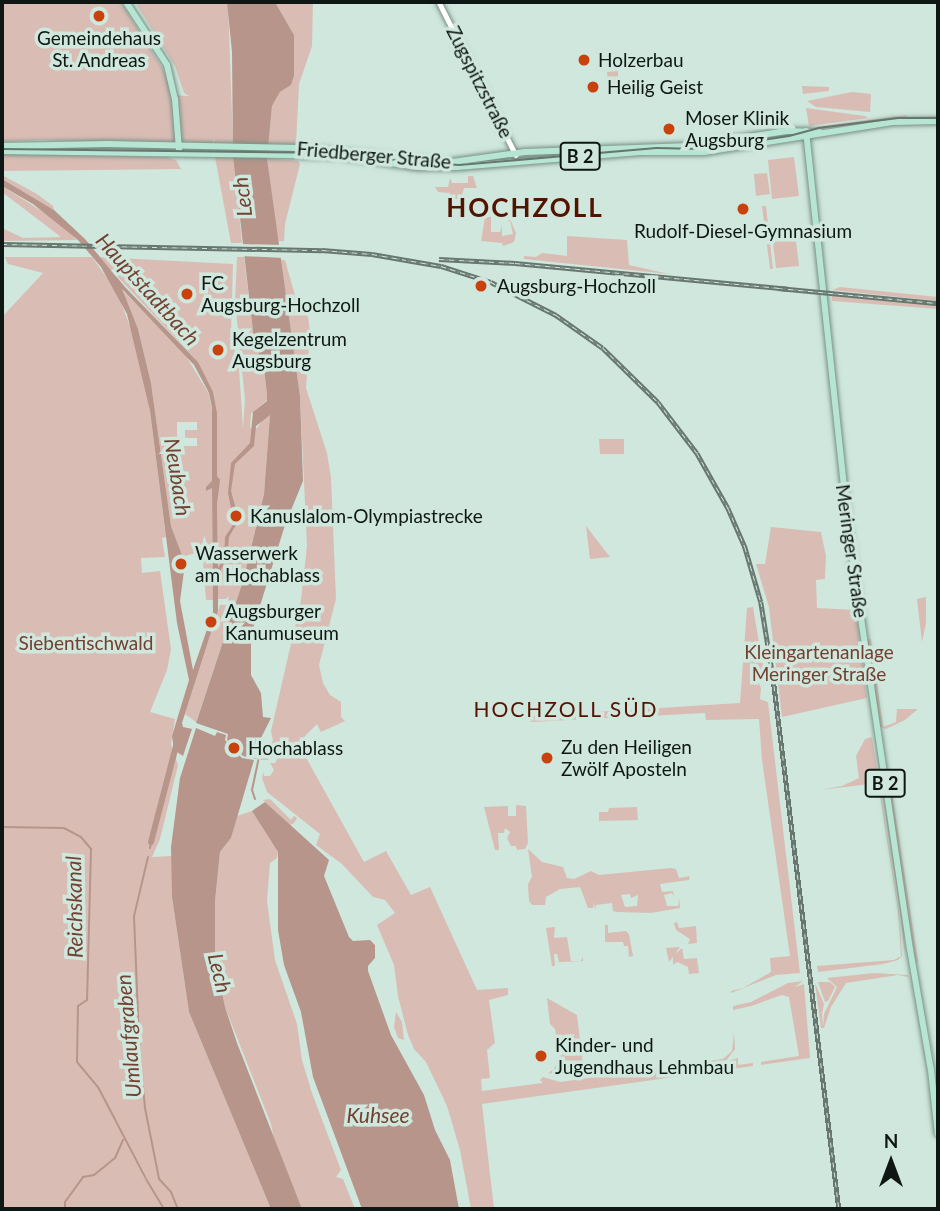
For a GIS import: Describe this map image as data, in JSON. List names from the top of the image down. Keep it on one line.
{"streets":{"main road":["Friedberger Straße","B 2","Meringer Straße"],"street":["Zugspitzstraße"]},"crossings":[["Zugspitzstraße","Friedberger Straße"],["Friedberger Straße","Meringer Straße"]],"districts":["HOCHZOLL","HOCHZOLL SÜD"],"water":["Lech","Hauptstadtbach","Neubach","Reichskanal","Umlaufgraben","Kuhsee"],"parks":["Siebentischwald","Kleingartenanlage Meringer Straße"],"places":["Gemeindehaus St. Andreas","Holzerbau","Heilig Geist","Moser Klinik Augsburg","Rudolf-Diesel-Gymnasium","Augsburg-Hochzoll","FC Augsburg-Hochzoll","Kegelzentrum Augsburg","Kanuslalom-Olympiastrecke","Wasserwerk am Hochablass","Augsburger Kanumuseum","Hochablass","Zu den Heiligen Zwölf Aposteln","Kinder- und Jugendhaus Lehmbau"],"north":"top"}
